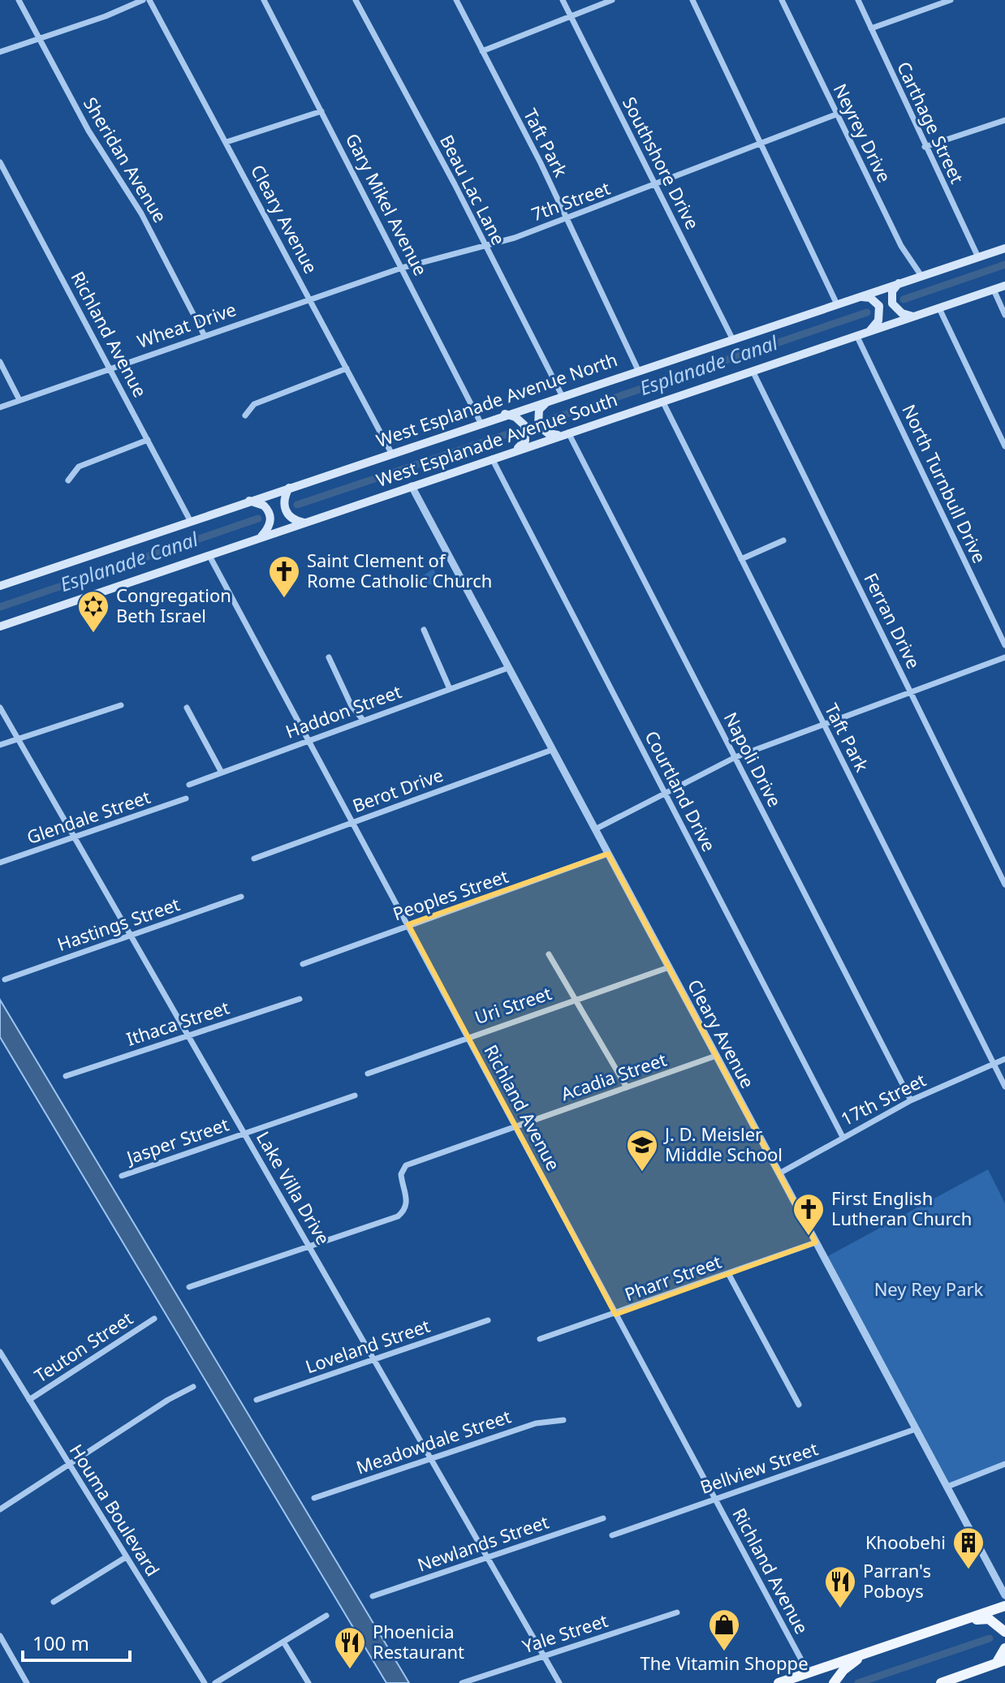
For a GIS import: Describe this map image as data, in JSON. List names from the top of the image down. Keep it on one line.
{"streets":{"main road":["West Esplanade Avenue North","West Esplanade Avenue South"],"street":["Carthage Street","Neyrey Drive","Taft Park","Sheridan Avenue","Southshore Drive","Beau Lac Lane","7th Street","Gary Mikel Avenue","Cleary Avenue","Wheat Drive","Richland Avenue","North Turnbull Drive","Ferran Drive","Haddon Street","Napoli Drive","Berot Drive","Courtland Drive","Glendale Street","Peoples Street","Hastings Street","Uri Street","Ithaca Street","Acadia Street","17th Street","Jasper Street","Lake Villa Drive","Pharr Street","Loveland Street","Teuton Street","Meadowdale Street","Bellview Street","Houma Boulevard","Newlands Street","Yale Street"]},"crossings":[["Carthage Street","West Esplanade Avenue North"],["Neyrey Drive","7th Street"],["Neyrey Drive","West Esplanade Avenue North"],["Taft Park","7th Street"],["Taft Park","West Esplanade Avenue North"],["Taft Park","West Esplanade Avenue South"],["Taft Park","17th Street"],["Sheridan Avenue","Wheat Drive"],["Southshore Drive","7th Street"],["Southshore Drive","West Esplanade Avenue North"],["Beau Lac Lane","7th Street"],["Beau Lac Lane","West Esplanade Avenue North"],["7th Street","Gary Mikel Avenue"],["7th Street","Cleary Avenue"],["7th Street","Wheat Drive"],["Gary Mikel Avenue","West Esplanade Avenue North"],["Cleary Avenue","Wheat Drive"],["Cleary Avenue","West Esplanade Avenue North"],["Cleary Avenue","West Esplanade Avenue South"],["Cleary Avenue","Haddon Street"],["Cleary Avenue","Berot Drive"],["Cleary Avenue","Peoples Street"],["Cleary Avenue","Uri Street"],["Cleary Avenue","Acadia Street"],["Cleary Avenue","17th Street"],["Cleary Avenue","Pharr Street"],["Cleary Avenue","Bellview Street"],["Wheat Drive","Richland Avenue"],["Richland Avenue","West Esplanade Avenue North"],["Richland Avenue","West Esplanade Avenue South"],["Richland Avenue","Haddon Street"],["Richland Avenue","Berot Drive"],["Richland Avenue","Peoples Street"],["Richland Avenue","Uri Street"],["Richland Avenue","Acadia Street"],["Richland Avenue","Pharr Street"],["Richland Avenue","Bellview Street"],["West Esplanade Avenue South","North Turnbull Drive"],["West Esplanade Avenue South","Ferran Drive"],["West Esplanade Avenue South","Napoli Drive"],["West Esplanade Avenue South","Courtland Drive"],["Napoli Drive","17th Street"],["Courtland Drive","17th Street"],["Glendale Street","Lake Villa Drive"],["Hastings Street","Lake Villa Drive"],["Ithaca Street","Lake Villa Drive"],["Acadia Street","Lake Villa Drive"],["Jasper Street","Lake Villa Drive"],["Lake Villa Drive","Loveland Street"],["Lake Villa Drive","Meadowdale Street"],["Lake Villa Drive","Newlands Street"],["Lake Villa Drive","Yale Street"],["Teuton Street","Houma Boulevard"]],"water":["Esplanade Canal"],"parks":["Ney Rey Park"],"places":{"church":["Saint Clement of Rome Catholic Church","First English Lutheran Church"],"synagogue":["Congregation Beth Israel"],"school or university":["J. D. Meisler Middle School"],"building":["Khoobehi"],"restaurant":["Parran's Poboys","Phoenicia Restaurant"],"shop":["The Vitamin Shoppe"]},"scale_bar":"100 m"}
